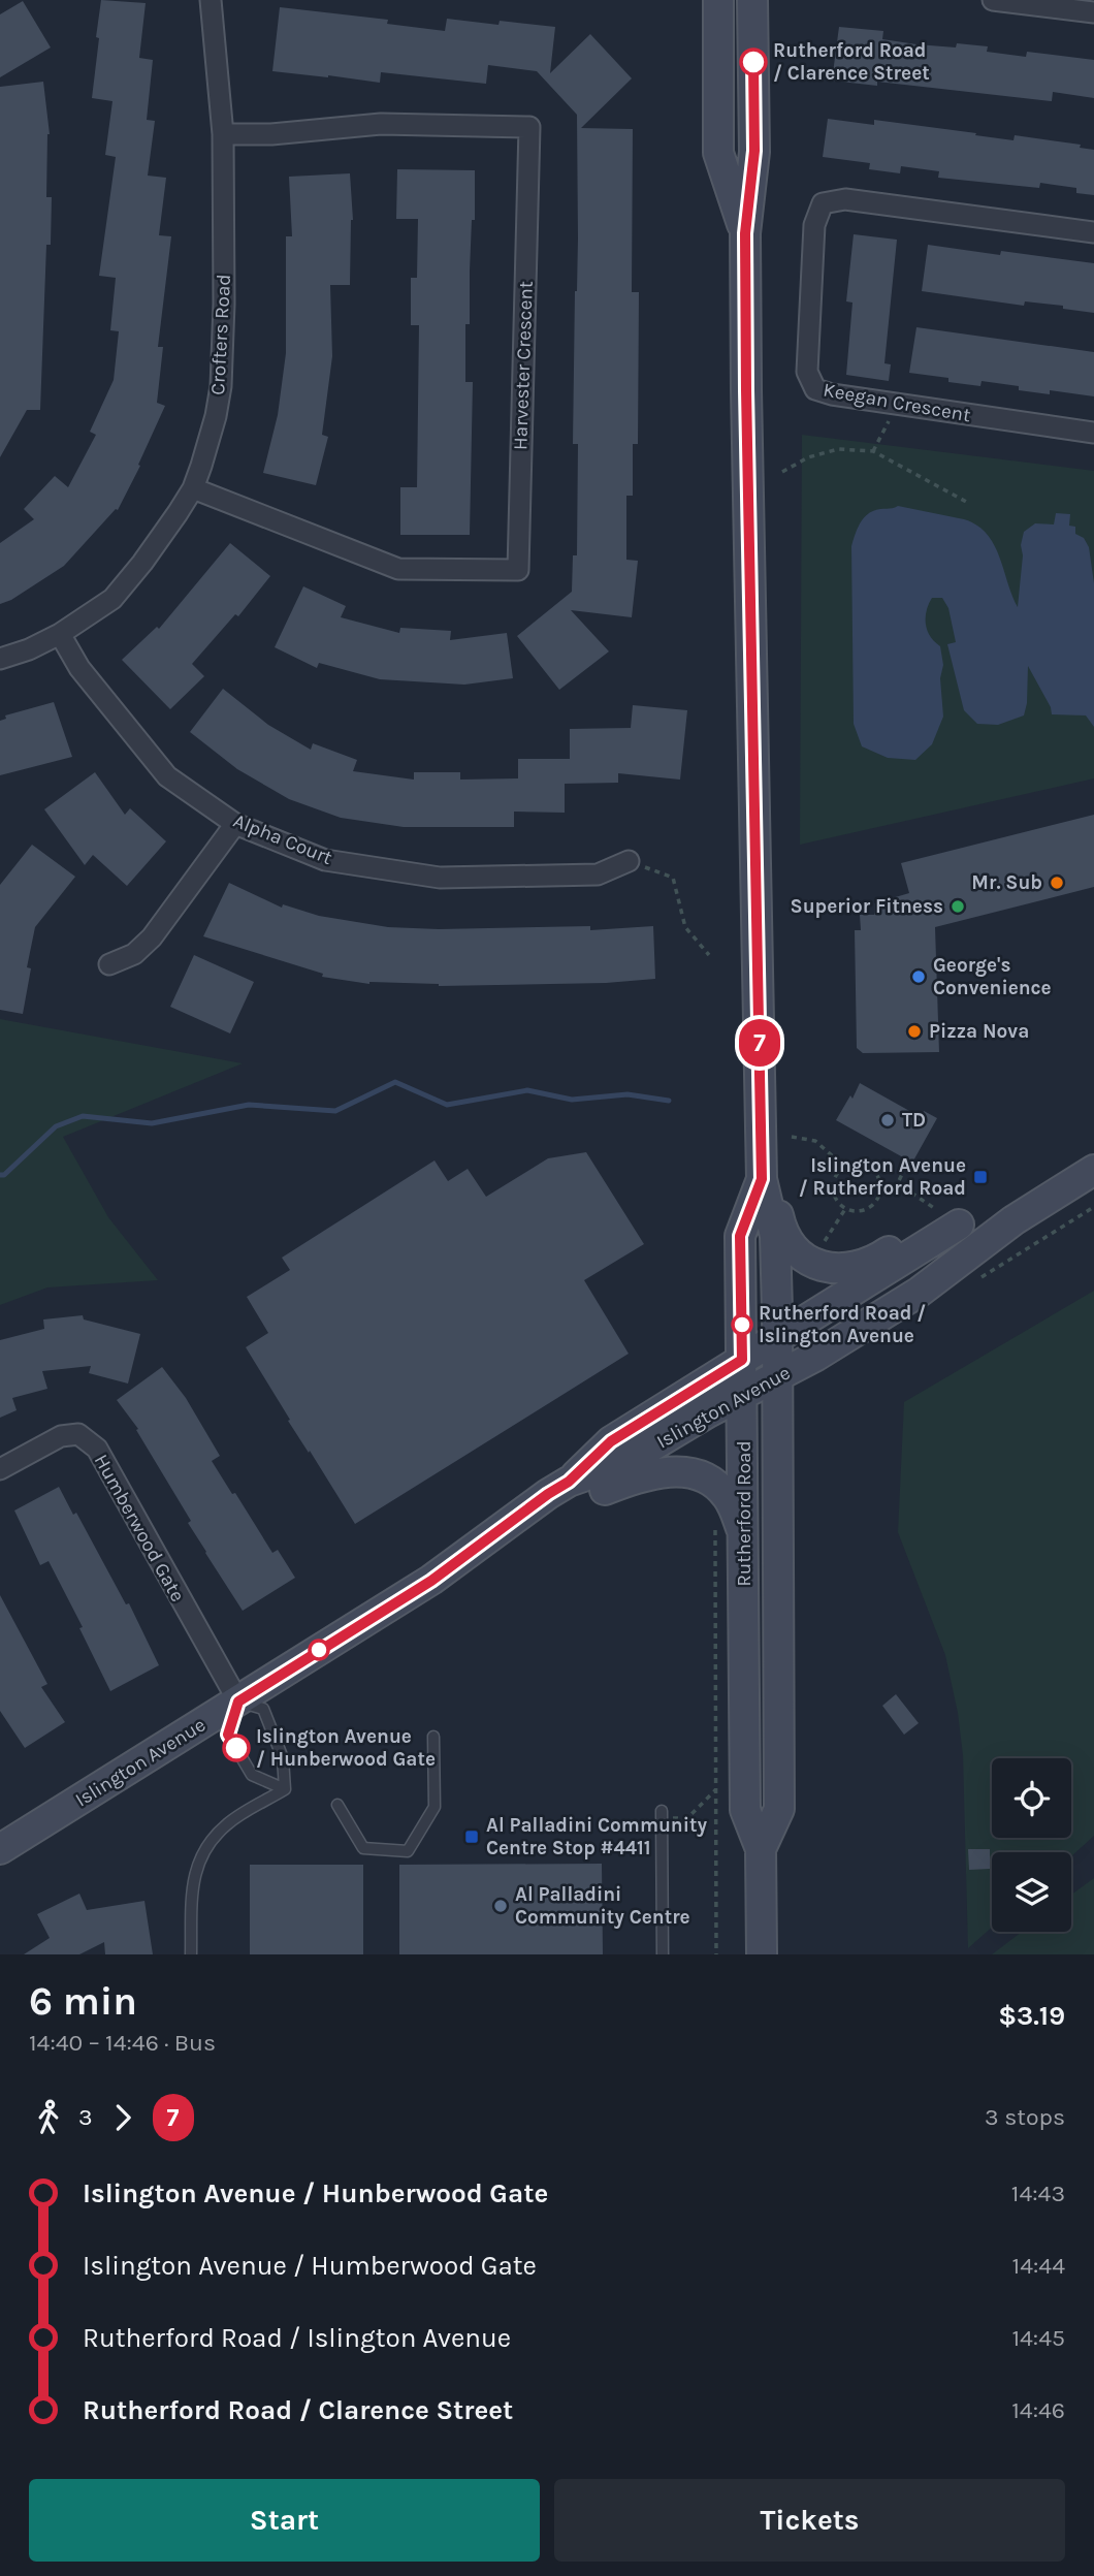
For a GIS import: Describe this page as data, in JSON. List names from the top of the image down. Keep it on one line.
{"streets":{"main road":["Islington Avenue","Rutherford Road"],"street":["Crofters Road","Harvester Crescent","Keegan Crescent","Alpha Court","Humberwood Gate"]},"crossings":[["Crofters Road","Harvester Crescent"],["Crofters Road","Alpha Court"],["Islington Avenue","Rutherford Road"],["Islington Avenue","Humberwood Gate"]],"places":{"other":["Rutherford Road / Clarence Street","Mr. Sub","Superior Fitness","George's Convenience","Pizza Nova","TD","Rutherford Road / Islington Avenue","Islington Avenue / Hunberwood Gate","Al Palladini Community Centre"],"transit":["Islington Avenue / Rutherford Road","Al Palladini Community Centre Stop #4411"]},"lines":["bus line 7"],"page":{"on_map":"7","heading":["6 min","14:40 – 14:46 · Bus","$3.19"],"legs":["3","7","3 stops"],"list":[{"name":"Islington Avenue / Hunberwood Gate","value":"14:43"},{"name":"Islington Avenue / Humberwood Gate","value":"14:44"},{"name":"Rutherford Road / Islington Avenue","value":"14:45"},{"name":"Rutherford Road / Clarence Street","value":"14:46"}],"buttons":["Start","Tickets"]}}
